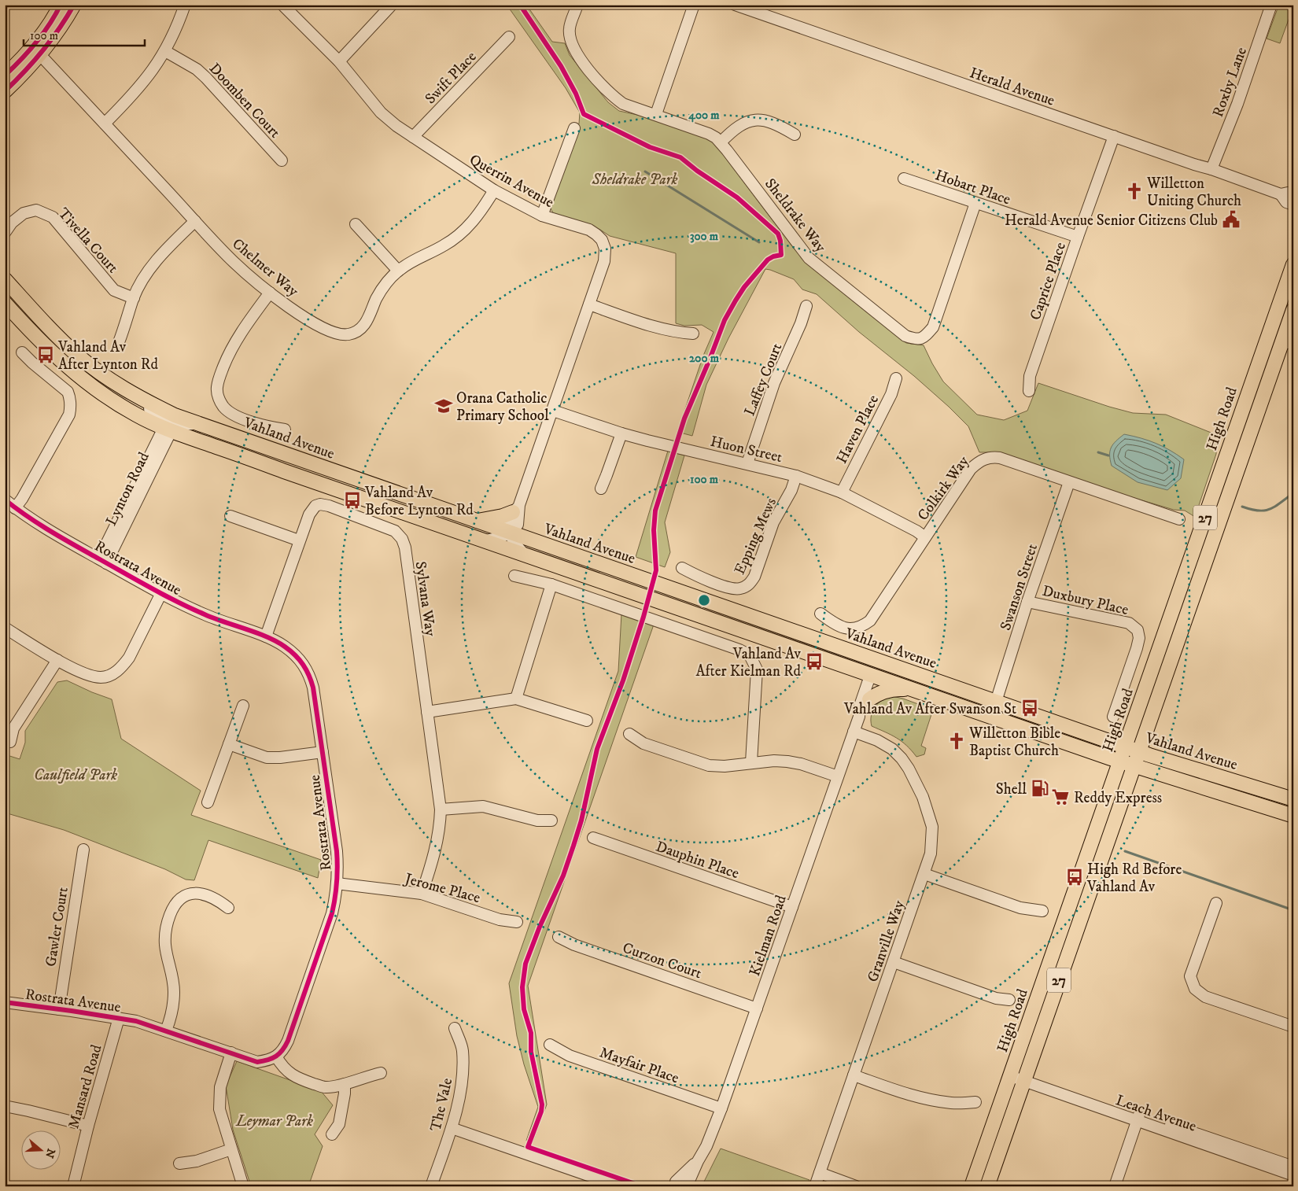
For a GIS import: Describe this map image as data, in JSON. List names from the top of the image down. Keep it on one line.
{"streets":{"main road":["High Road","Vahland Avenue","27"],"street":["Swift Place","Roxby Lane","Herald Avenue","Doomben Court","Querrin Avenue","Hobart Place","Sheldrake Way","Tivella Court","Chelmer Way","Caprice Place","Laffey Court","Haven Place","Huon Street","Colkirk Way","Lynton Road","Epping Mews","Rostrata Avenue","Swanson Street","Sylvana Way","Duxbury Place","Dauphin Place","Jerome Place","Gawler Court","Kielman Road","Granville Way","Curzon Court","Mayfair Place","Mansard Road","The Vale","Leach Avenue"]},"crossings":[["Swift Place","Querrin Avenue"],["Roxby Lane","Herald Avenue"],["Herald Avenue","Caprice Place"],["Querrin Avenue","Chelmer Way"],["Querrin Avenue","Vahland Avenue"],["Querrin Avenue","Huon Street"],["Hobart Place","Sheldrake Way"],["Hobart Place","Caprice Place"],["Laffey Court","Huon Street"],["High Road","Vahland Avenue"],["High Road","Leach Avenue"],["Haven Place","Huon Street"],["Vahland Avenue","27"],["Vahland Avenue","Swanson Street"],["Huon Street","Colkirk Way"],["Huon Street","Epping Mews"],["Colkirk Way","Swanson Street"],["Lynton Road","Rostrata Avenue"],["27","Leach Avenue"],["Rostrata Avenue","Sylvana Way"],["Rostrata Avenue","Jerome Place"],["Rostrata Avenue","Gawler Court"],["Rostrata Avenue","Mansard Road"],["Swanson Street","Duxbury Place"],["Sylvana Way","Jerome Place"],["Dauphin Place","Kielman Road"],["Kielman Road","Granville Way"],["Kielman Road","Curzon Court"],["Kielman Road","Mayfair Place"]],"parks":["Sheldrake Park","Caulfield Park","Leymar Park"],"places":{"church":["Willetton Uniting Church","Willetton Bible Baptist Church"],"public building":["Herald Avenue Senior Citizens Club"],"bus stop":["Vahland Av After Lynton Rd","Vahland Av Before Lynton Rd","Vahland Av After Kielman Rd","Vahland Av After Swanson St","High Rd Before Vahland Av"],"school or university":["Orana Catholic Primary School"],"fuel station":["Shell"],"supermarket":["Reddy Express"]},"scale_bar":"100 m","north":"right","rings":["400 m","300 m","200 m","100 m"]}
